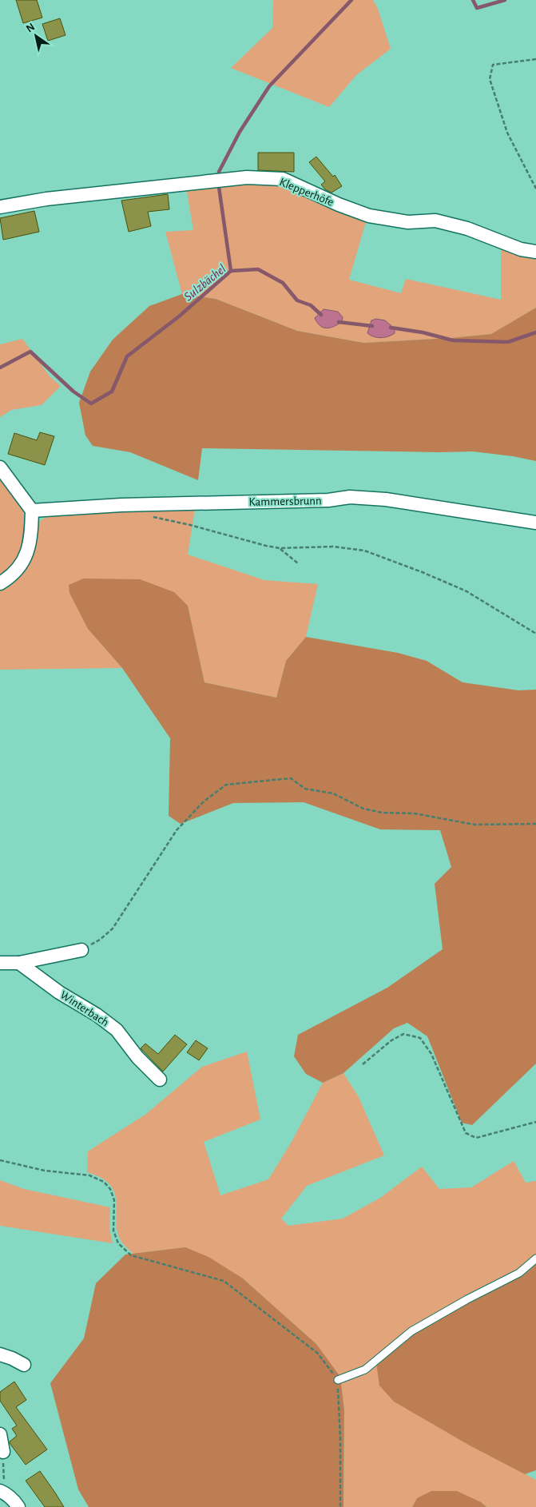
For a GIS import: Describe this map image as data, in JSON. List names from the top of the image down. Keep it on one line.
{"streets":{"street":["Klepperhöfe","Kammersbrunn","Winterbach"]},"water":["Sulzbächel"],"north":"top left"}
